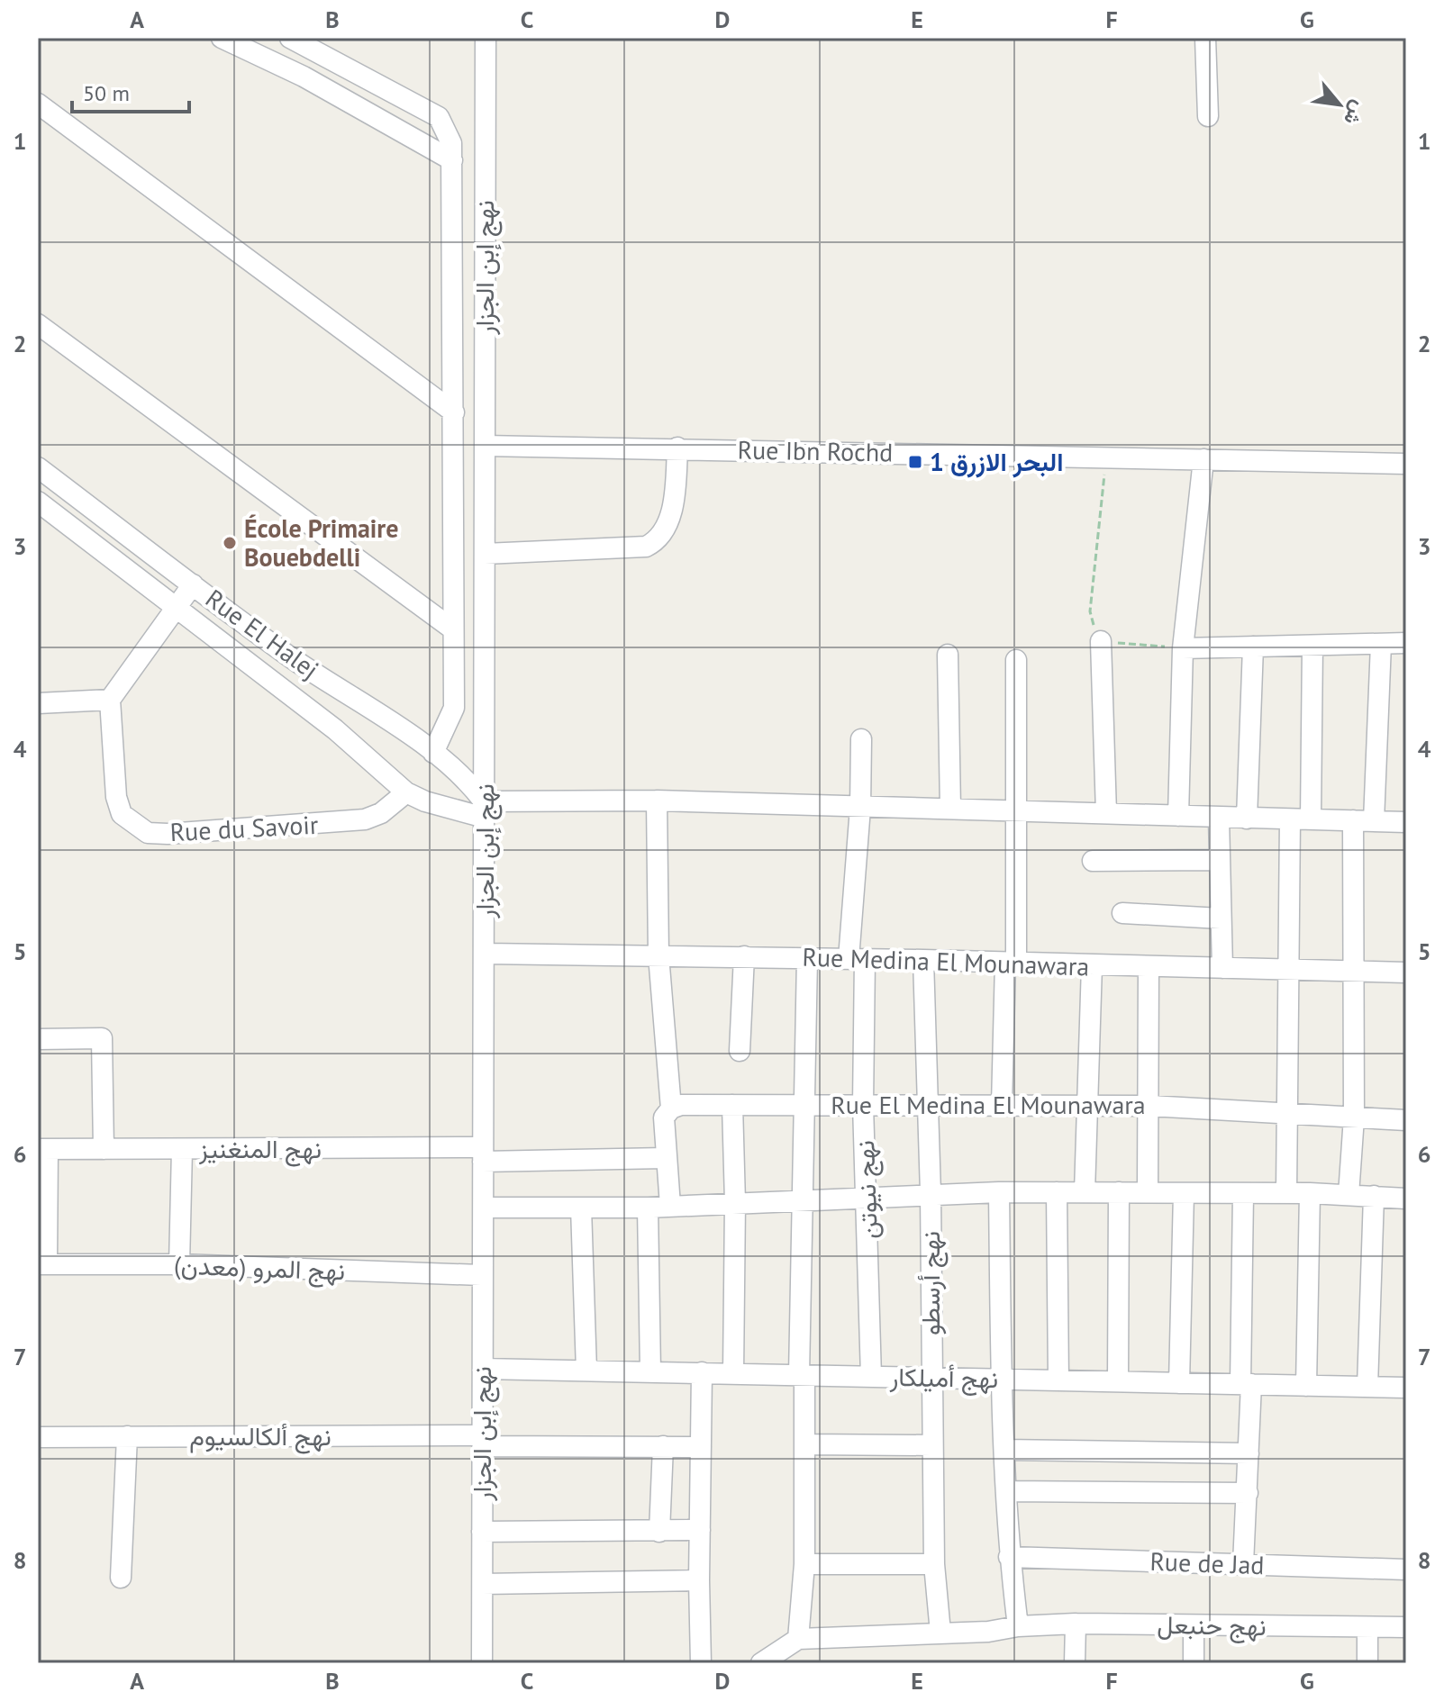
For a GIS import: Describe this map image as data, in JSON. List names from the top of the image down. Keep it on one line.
{"streets":{"street":["نهج إبن الجزار","Rue Ibn Rochd","Rue El Halej","Rue du Savoir","Rue Medina El Mounawara","Rue El Medina El Mounawara","نهج المنغنيز","نهج نيوتن","نهج المرو (معدن)","نهج أرسطو","نهج أميلكار","نهج ألكالسيوم","Rue de Jad","نهج حنبعل"]},"crossings":[["نهج إبن الجزار","Rue Ibn Rochd"],["نهج إبن الجزار","Rue El Halej"],["نهج إبن الجزار","Rue Medina El Mounawara"],["نهج إبن الجزار","نهج المنغنيز"],["نهج إبن الجزار","نهج المرو (معدن)"],["نهج إبن الجزار","نهج أميلكار"],["نهج إبن الجزار","نهج ألكالسيوم"],["Rue El Halej","Rue du Savoir"],["Rue Medina El Mounawara","نهج نيوتن"],["Rue Medina El Mounawara","نهج أرسطو"],["Rue El Medina El Mounawara","نهج نيوتن"],["Rue El Medina El Mounawara","نهج أرسطو"],["نهج نيوتن","نهج أميلكار"],["نهج أرسطو","نهج أميلكار"],["نهج أرسطو","نهج حنبعل"]],"places":{"transit":["1 البحر الازرق"],"other":["École Primaire Bouebdelli"]},"scale_bar":"50 m","north":"bottom right","grid":{"columns":["A","B","C","D","E","F","G"],"rows":["1","2","3","4","5","6","7","8"]}}
